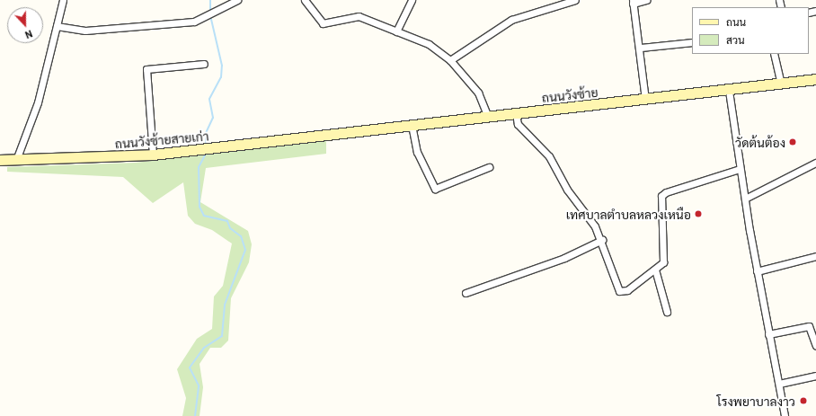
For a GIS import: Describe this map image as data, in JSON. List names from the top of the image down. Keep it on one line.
{"streets":{"main road":["ถนนวังซ้าย","ถนนวังซ้ายสายเก่า"]},"crossings":[["ถนนวังซ้าย","ถนนวังซ้ายสายเก่า"]],"places":["วัดต้นต้อง","เทศบาลตำบลหลวงเหนือ","โรงพยาบาลงาว"],"legend":["ถนน","สวน"],"north":"bottom"}
